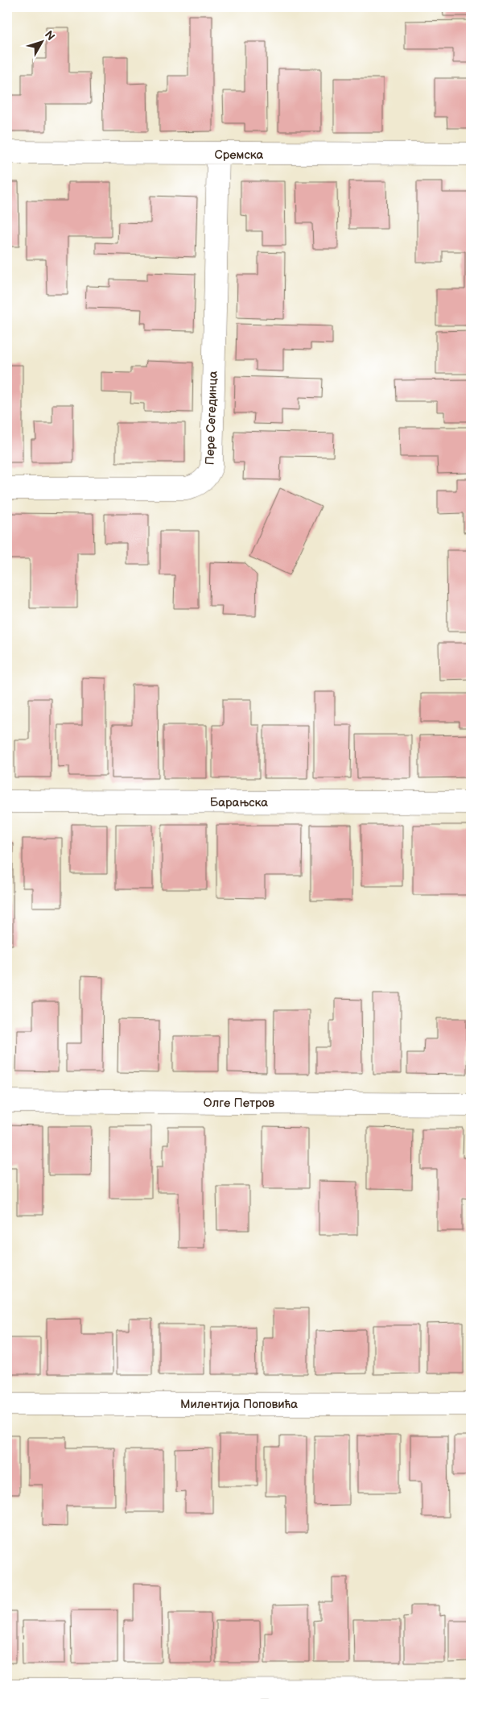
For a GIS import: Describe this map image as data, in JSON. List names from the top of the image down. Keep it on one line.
{"streets":{"street":["Сремска","Пере Сегединца","Барањска","Олге Петров","Милентија Поповића"]},"crossings":[["Сремска","Пере Сегединца"]],"north":"top right"}
